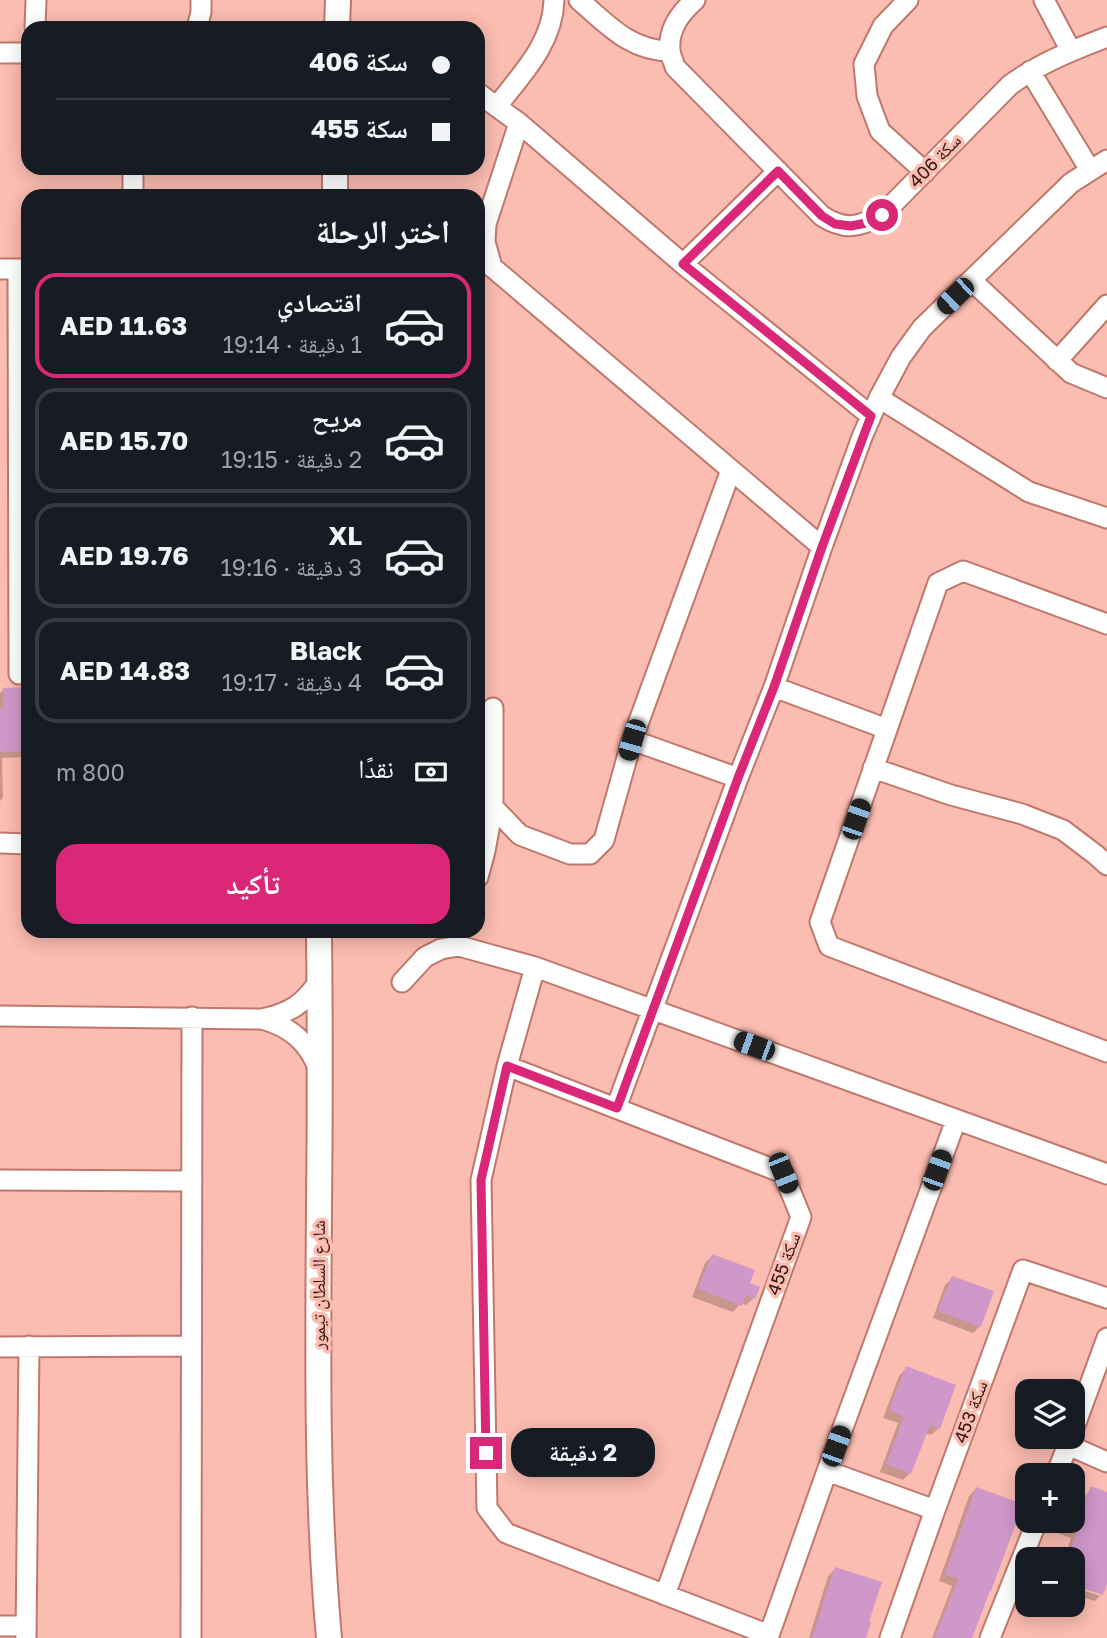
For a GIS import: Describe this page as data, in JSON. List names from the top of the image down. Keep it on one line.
{"streets":{"main road":["شارع السلطان تيمور"],"street":["سكة 406","سكة 455","سكة 453"]},"page":{"banner":["سكة 406","سكة 455"],"heading":"اختر الرحلة","list":[{"name":"اقتصادي","note":"1 دقيقة · 19:14","value":"AED 11.63"},{"name":"مريح","note":"2 دقيقة · 19:15","value":"AED 15.70"},{"name":"XL","note":"3 دقيقة · 19:16","value":"AED 19.76"},{"name":"Black","note":"4 دقيقة · 19:17","value":"AED 14.83"}],"pay":["نقدًا","800 m"],"buttons":"تأكيد","map_buttons":["+","−"],"bubble":"2 دقيقة"}}
